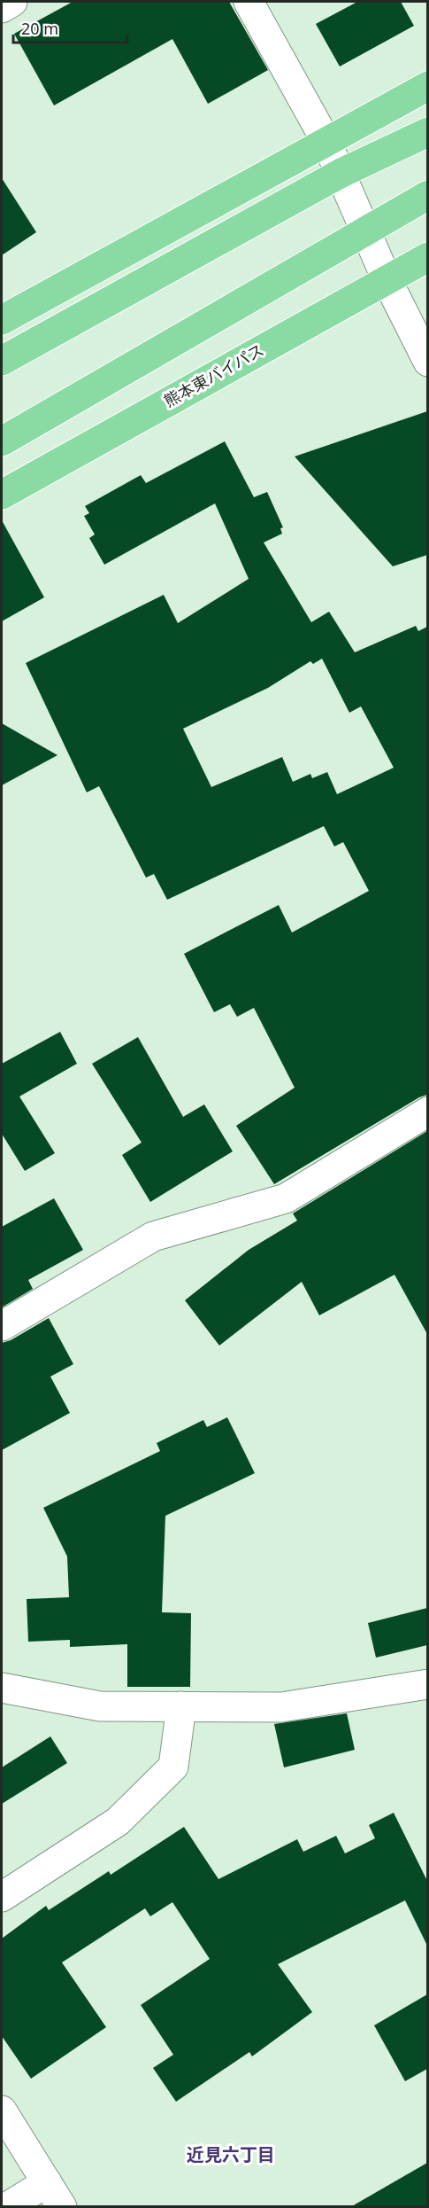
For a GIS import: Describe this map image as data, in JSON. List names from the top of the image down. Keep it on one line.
{"streets":{"highway":["熊本東バイパス"]},"districts":["近見六丁目"],"scale_bar":"20 m"}
